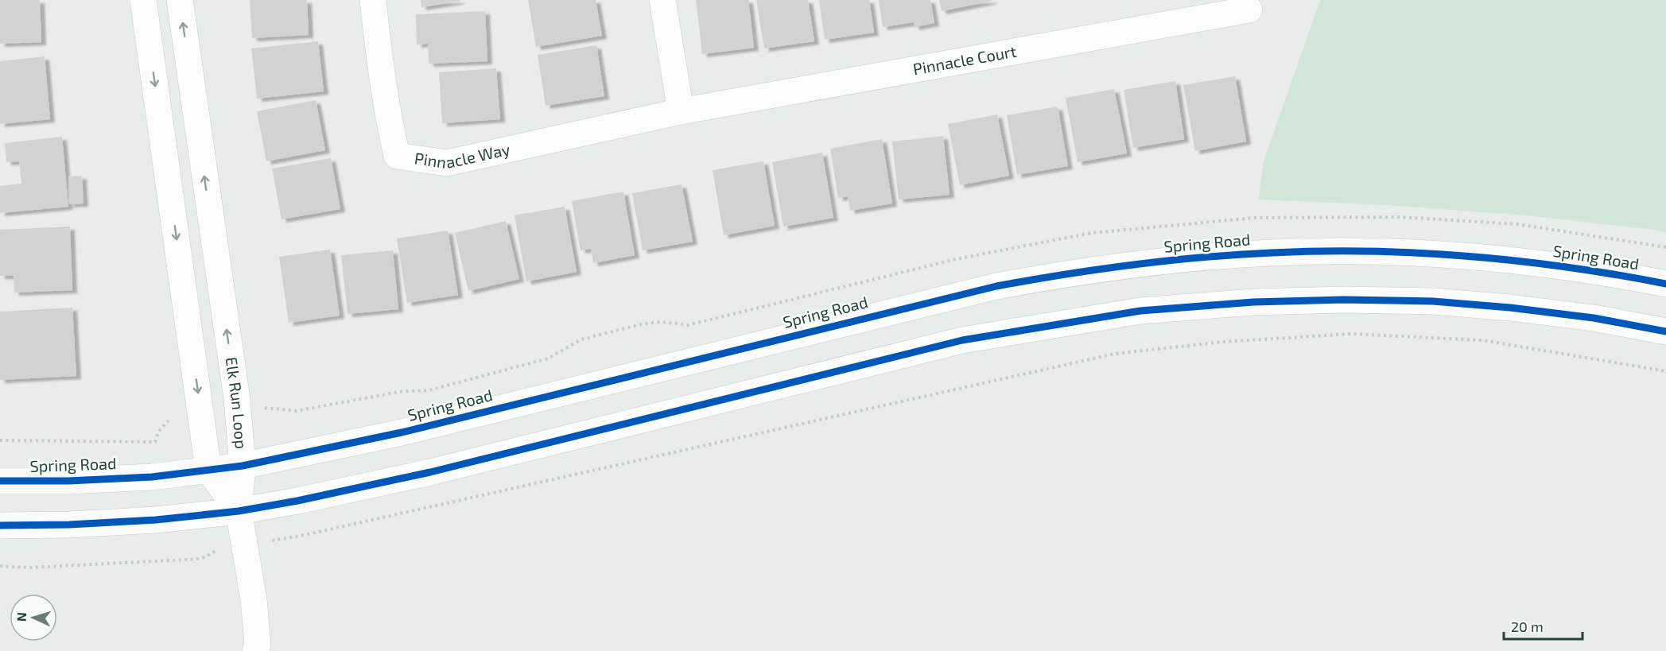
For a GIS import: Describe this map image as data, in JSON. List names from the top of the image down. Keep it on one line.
{"streets":{"main road":["Pinnacle Court","Pinnacle Way","Spring Road","Elk Run Loop"]},"crossings":[["Pinnacle Court","Pinnacle Way"],["Spring Road","Elk Run Loop"]],"scale_bar":"20 m","north":"left"}
